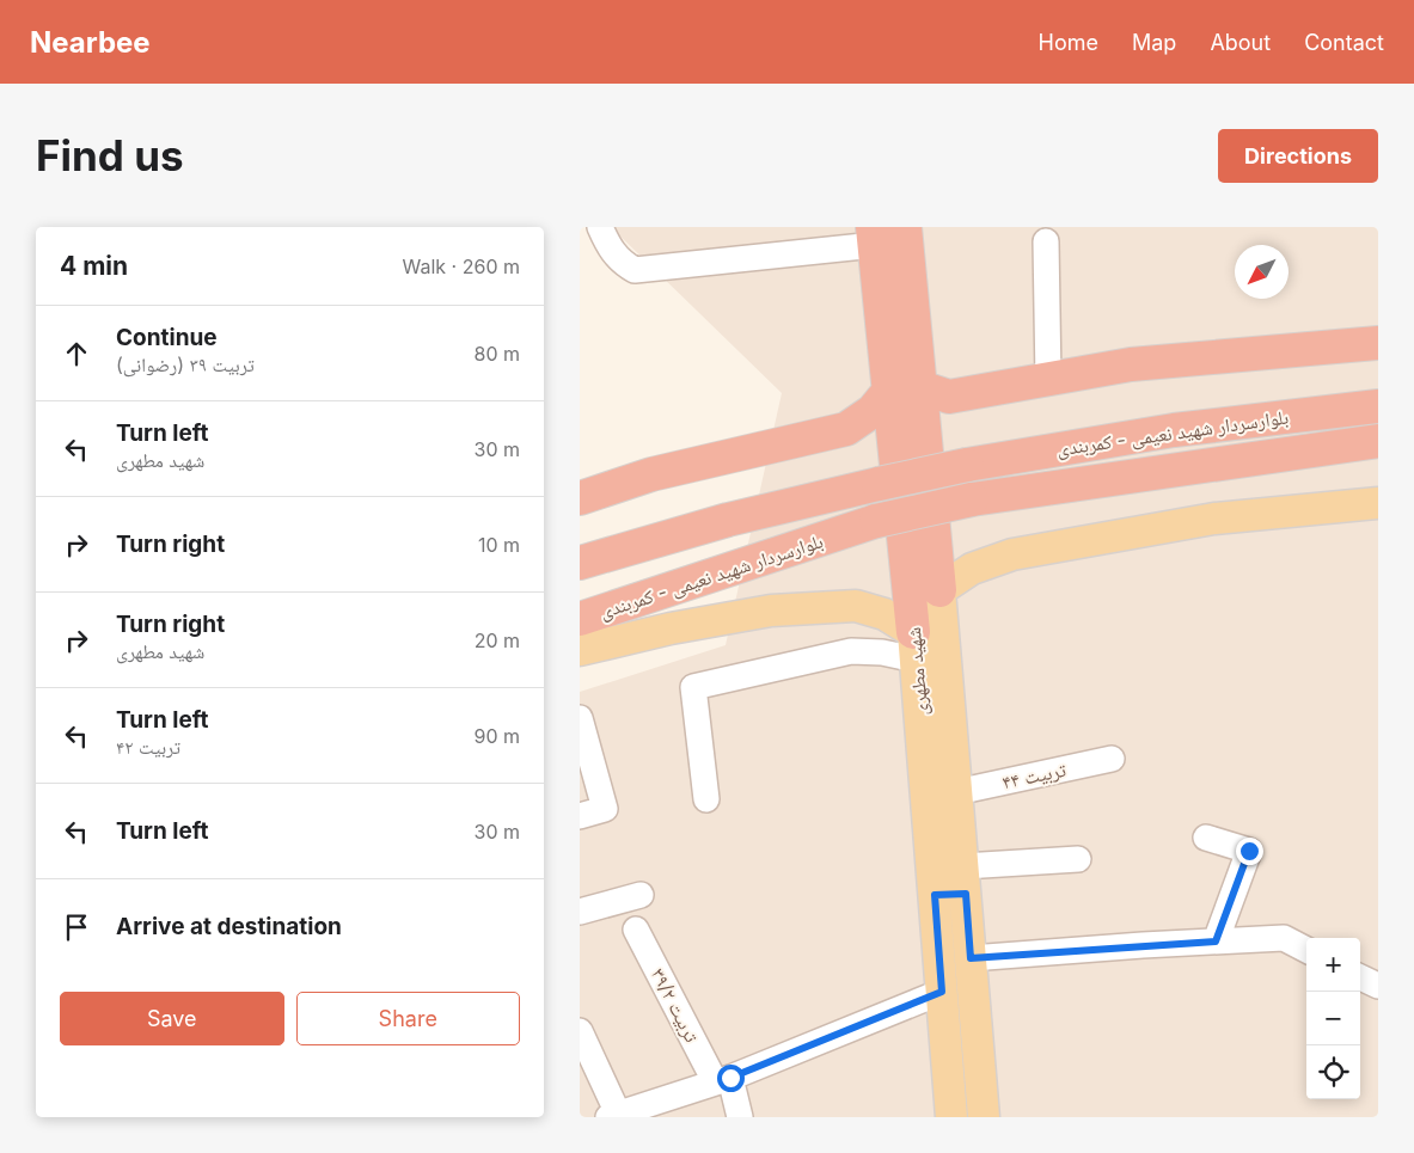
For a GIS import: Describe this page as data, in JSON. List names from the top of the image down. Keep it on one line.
{"streets":{"highway":["بلوارسردار شهید نعیمی - کمربندی","شهید مطهری"],"street":["تربیت ۴۴","تربيت ۳۹/۲"]},"crossings":[["شهید مطهری","تربیت ۴۴"]],"north":"bottom left","page":{"header":"Nearbee","nav":["Home","Map","About","Contact"],"buttons":["Directions",["Save","Share"]],"title":"Find us","heading":["4 min","Walk · 260 m"],"list":[["Continue","تربیت ۳۹ (رضوانی)","80 m"],["Turn left","شهید مطهری","30 m"],["Turn right","10 m"],["Turn right","شهید مطهری","20 m"],["Turn left","تربیت ۴۲","90 m"],["Turn left","30 m"],"Arrive at destination"],"map_buttons":["+","−"]}}
